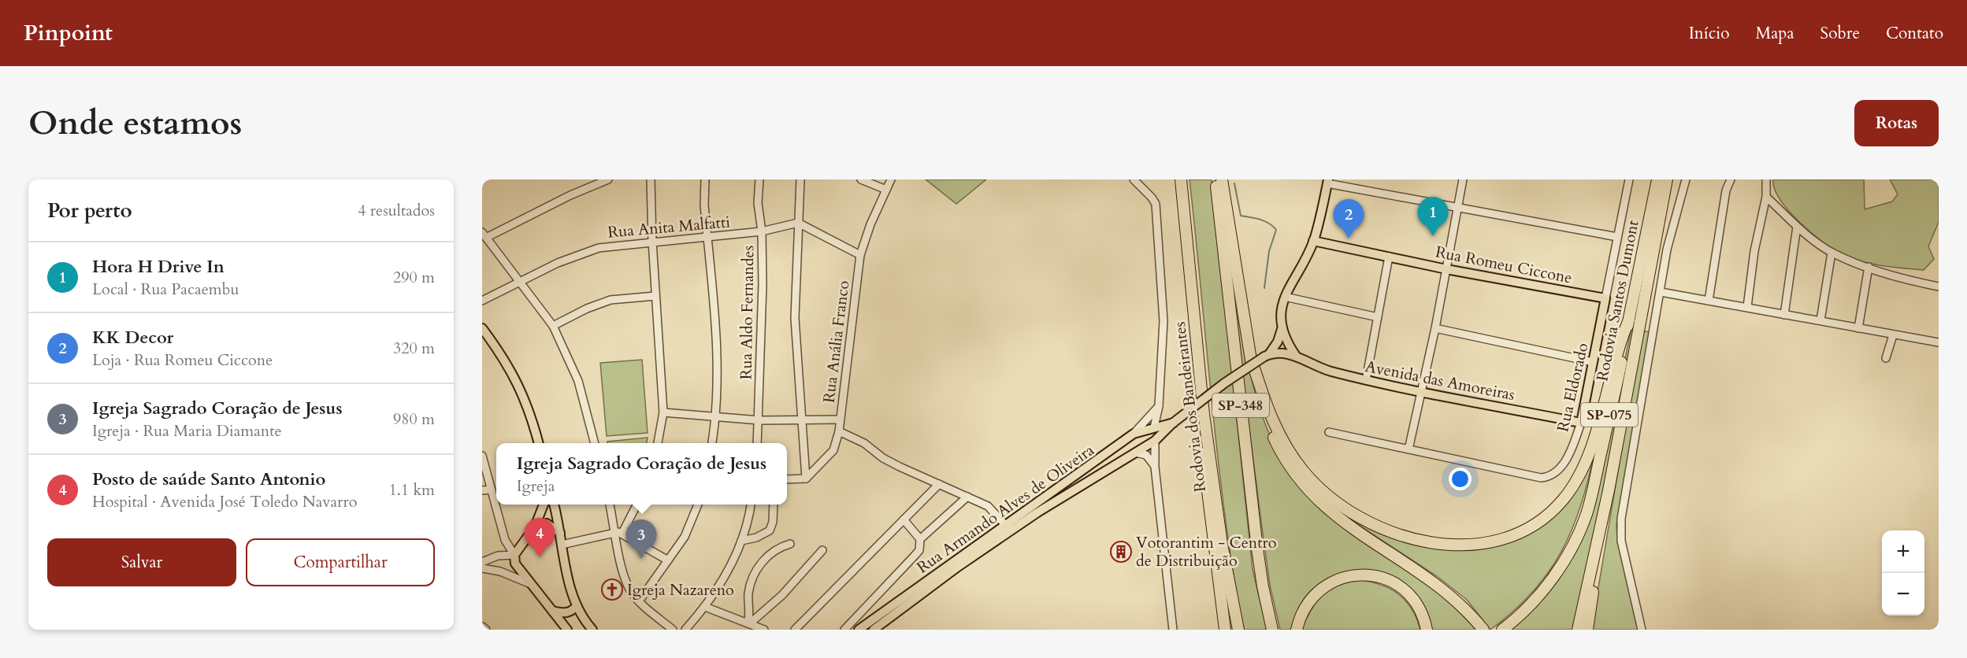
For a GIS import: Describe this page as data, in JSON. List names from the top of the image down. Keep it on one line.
{"streets":{"highway":["Rodovia Santos Dumont","SP-348","Rodovia dos Bandeirantes","SP-075"],"main road":["Rua Romeu Ciccone","Avenida das Amoreiras","Rua Eldorado","Rua Armando Alves de Oliveira"],"street":["Rua Anita Malfatti","Rua Aldo Fernandes","Rua Anália Franco"]},"crossings":[["Rua Anita Malfatti","Rua Aldo Fernandes"],["Rua Romeu Ciccone","Rua Eldorado"],["Avenida das Amoreiras","Rua Eldorado"],["Avenida das Amoreiras","Rua Armando Alves de Oliveira"]],"places":{"building":["Votorantim - Centro de Distribuição"],"church":["Igreja Nazareno"]},"page":{"header":"Pinpoint","nav":["Início","Mapa","Sobre","Contato"],"buttons":["Rotas",["Salvar","Compartilhar"]],"title":"Onde estamos","heading":["Por perto","4 resultados"],"pins":["1","2","4","3"],"list":[{"mark":"1","name":"Hora H Drive In","note":"Local · Rua Pacaembu","value":"290 m"},{"mark":"2","name":"KK Decor","note":"Loja · Rua Romeu Ciccone","value":"320 m"},{"mark":"3","name":"Igreja Sagrado Coração de Jesus","note":"Igreja · Rua Maria Diamante","value":"980 m"},{"mark":"4","name":"Posto de saúde Santo Antonio","note":"Hospital · Avenida José Toledo Navarro","value":"1.1 km"}],"popup":["Igreja Sagrado Coração de Jesus","Igreja"],"map_buttons":["+","−"]}}
